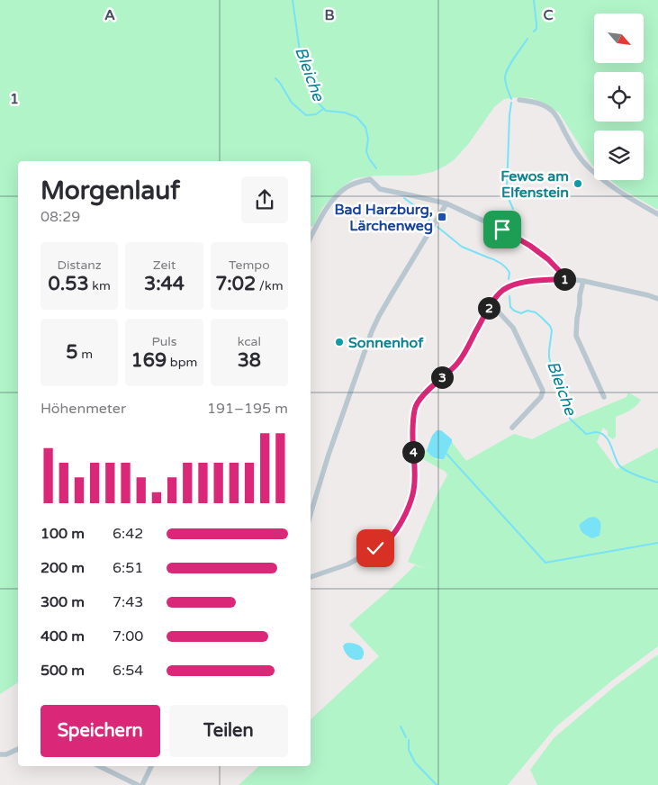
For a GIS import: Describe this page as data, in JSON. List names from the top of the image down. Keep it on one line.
{"water":["Bleiche"],"places":{"other":["Fewos am Elfenstein","Sonnenhof"],"transit":["Bad Harzburg, Lärchenweg"]},"north":"bottom right","page":{"heading":["Morgenlauf","08:29"],"stats":[["Distanz","0.53 km"],["Zeit","3:44"],["Tempo","7:02 /km"],["5 m"],["Puls","169 bpm"],["kcal","38"]],"pins":["1","2","3","4"],"chart":["Höhenmeter","191–195 m"],"list":[{"name":"100 m","note":"6:42"},{"name":"200 m","note":"6:51"},{"name":"300 m","note":"7:43"},{"name":"400 m","note":"7:00"},{"name":"500 m","note":"6:54"}],"buttons":["Speichern","Teilen"]},"grid":{"columns":["A","B","C"],"rows":["1"]}}
